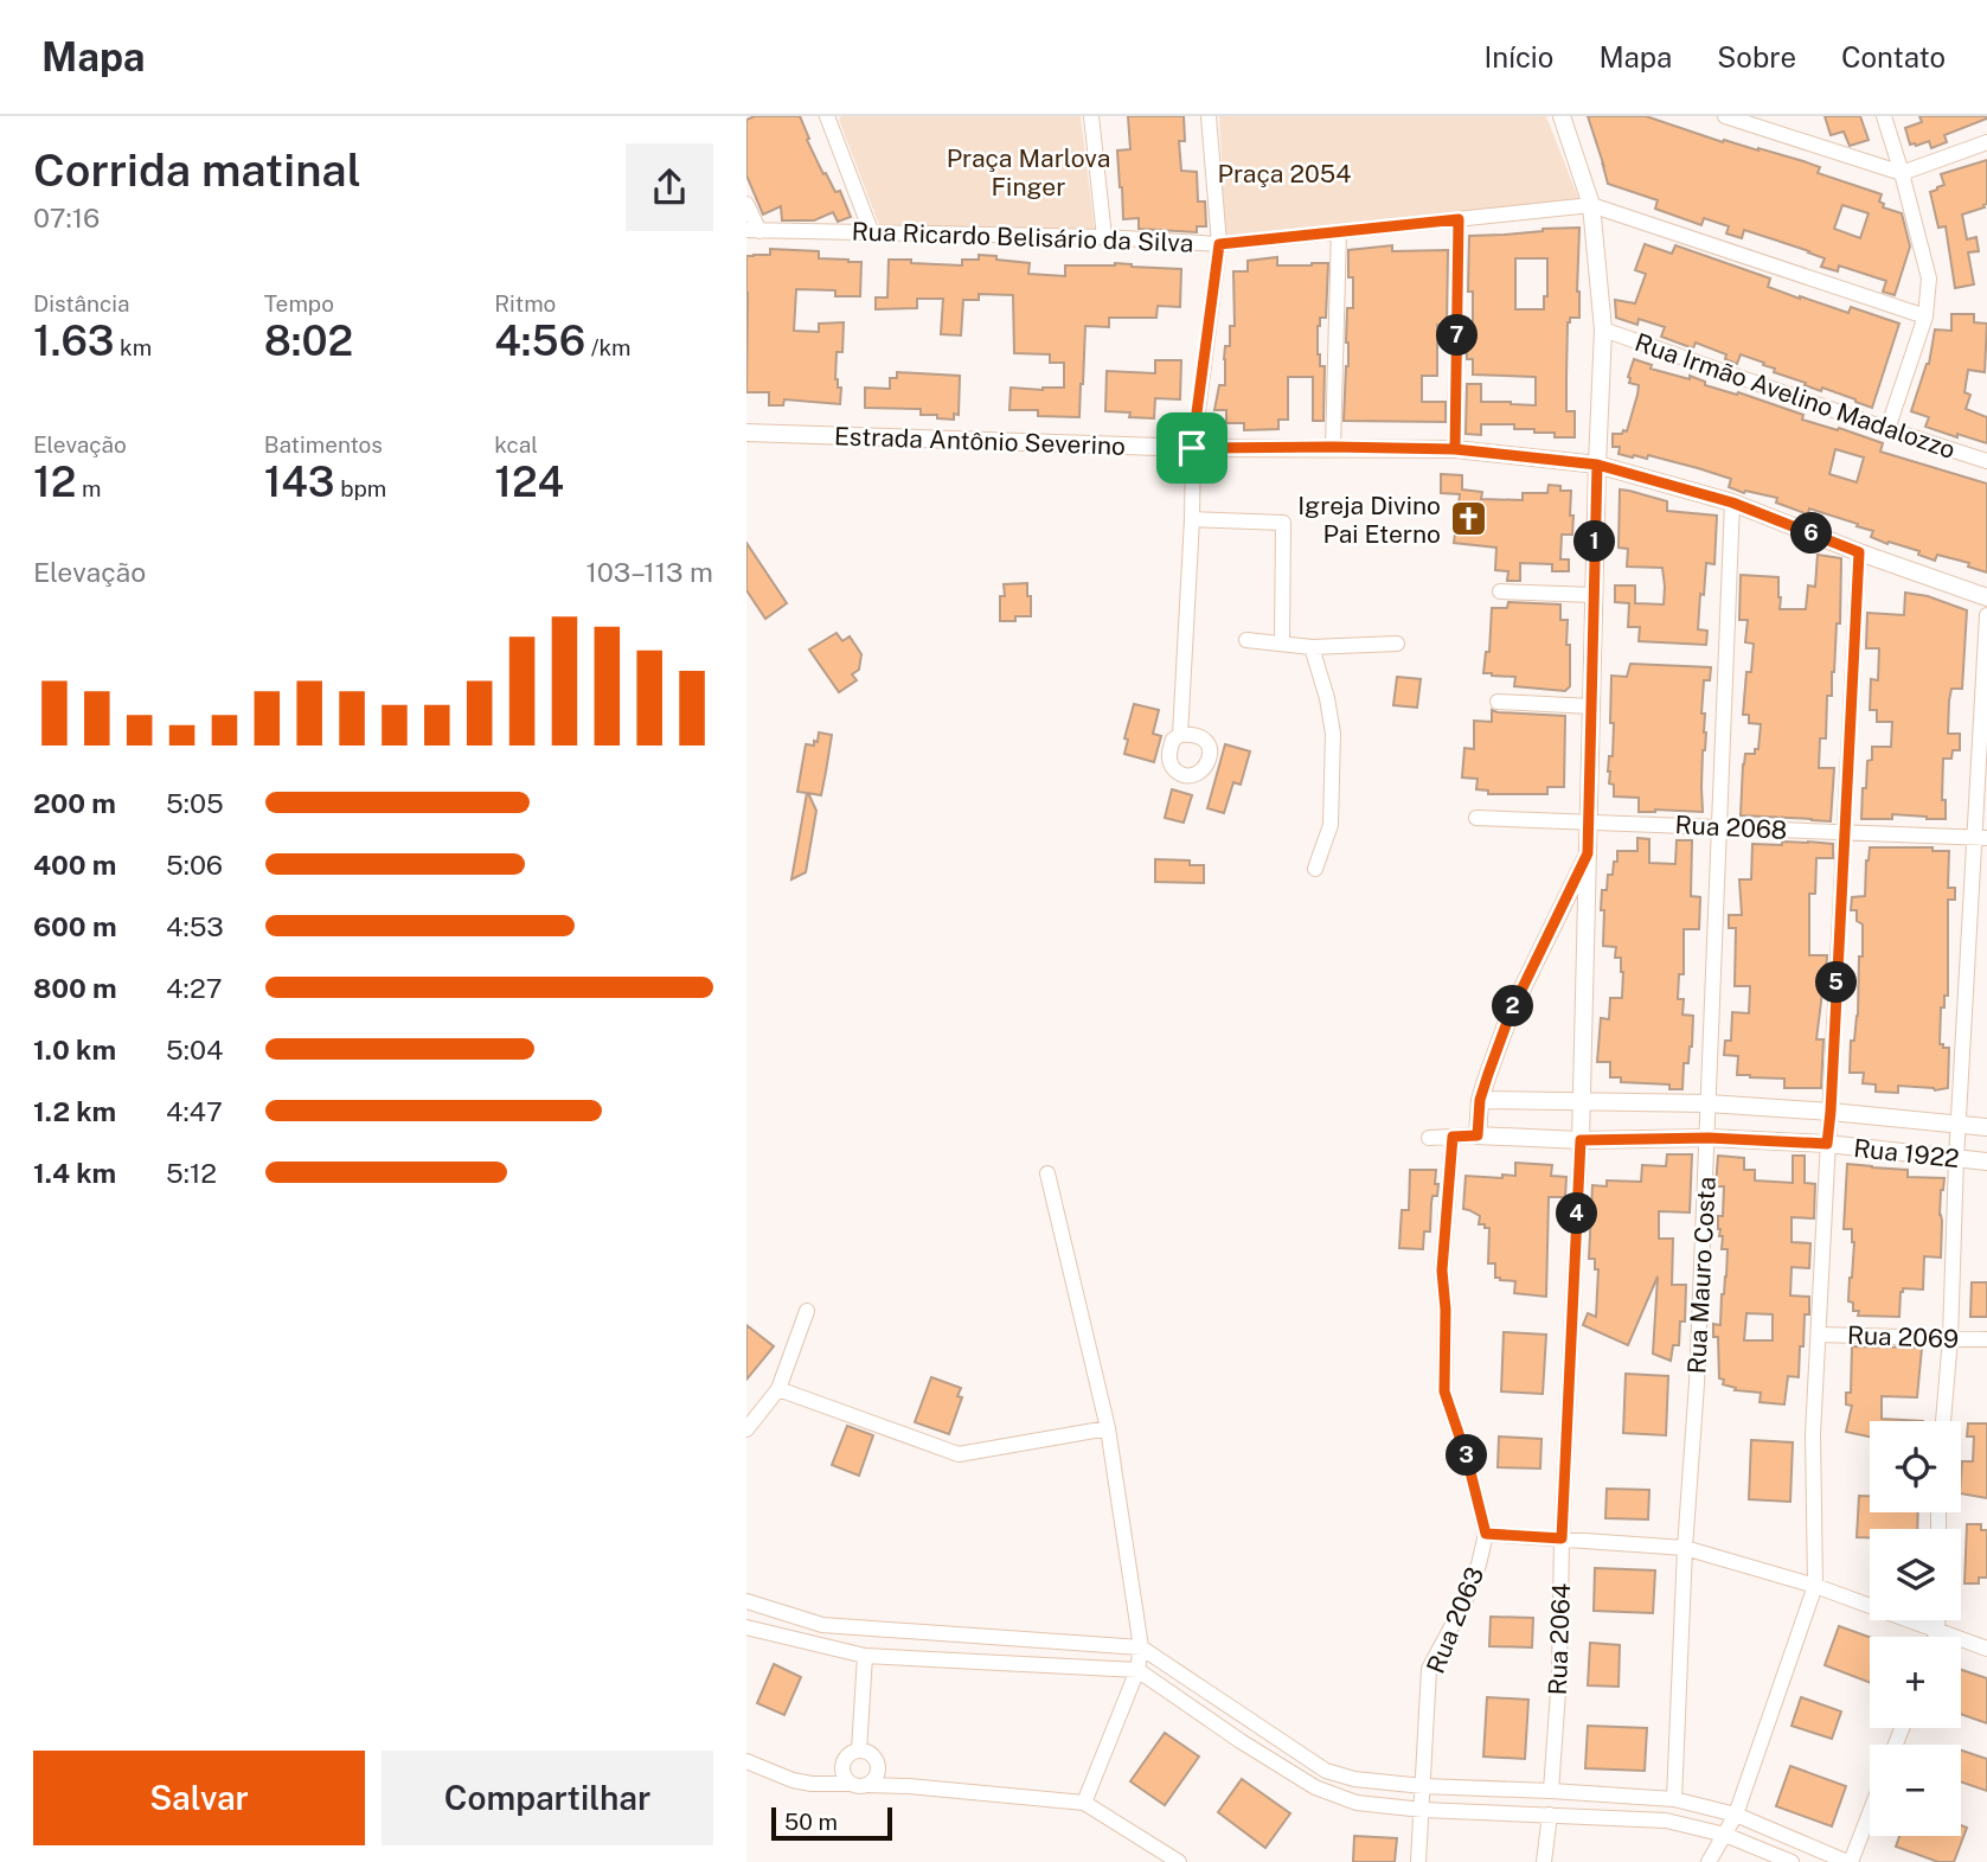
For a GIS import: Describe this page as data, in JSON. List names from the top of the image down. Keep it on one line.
{"streets":{"street":["Rua Ricardo Belisário da Silva","Rua Irmão Avelino Madalozzo","Estrada Antônio Severino","Rua 2068","Rua 1922","Rua Mauro Costa","Rua 2069","Rua 2063","Rua 2064"]},"crossings":[["Estrada Antônio Severino","Rua Mauro Costa"],["Rua 2068","Rua Mauro Costa"],["Rua 1922","Rua Mauro Costa"],["Rua 1922","Rua 2063"],["Rua 1922","Rua 2064"]],"parks":["Praça Marlova Finger","Praça 2054"],"places":{"church":["Igreja Divino Pai Eterno"]},"scale_bar":"50 m","page":{"header":"Mapa","nav":["Início","Mapa","Sobre","Contato"],"heading":["Corrida matinal","07:16"],"stats":[["Distância","1.63 km"],["Tempo","8:02"],["Ritmo","4:56 /km"],["Elevação","12 m"],["Batimentos","143 bpm"],["kcal","124"]],"pins":["7","6","1","5","2","4","3"],"chart":["Elevação","103–113 m"],"list":[{"name":"200 m","note":"5:05"},{"name":"400 m","note":"5:06"},{"name":"600 m","note":"4:53"},{"name":"800 m","note":"4:27"},{"name":"1.0 km","note":"5:04"},{"name":"1.2 km","note":"4:47"},{"name":"1.4 km","note":"5:12"}],"map_buttons":["+","−"],"buttons":["Salvar","Compartilhar"],"scale":"50 m"}}
